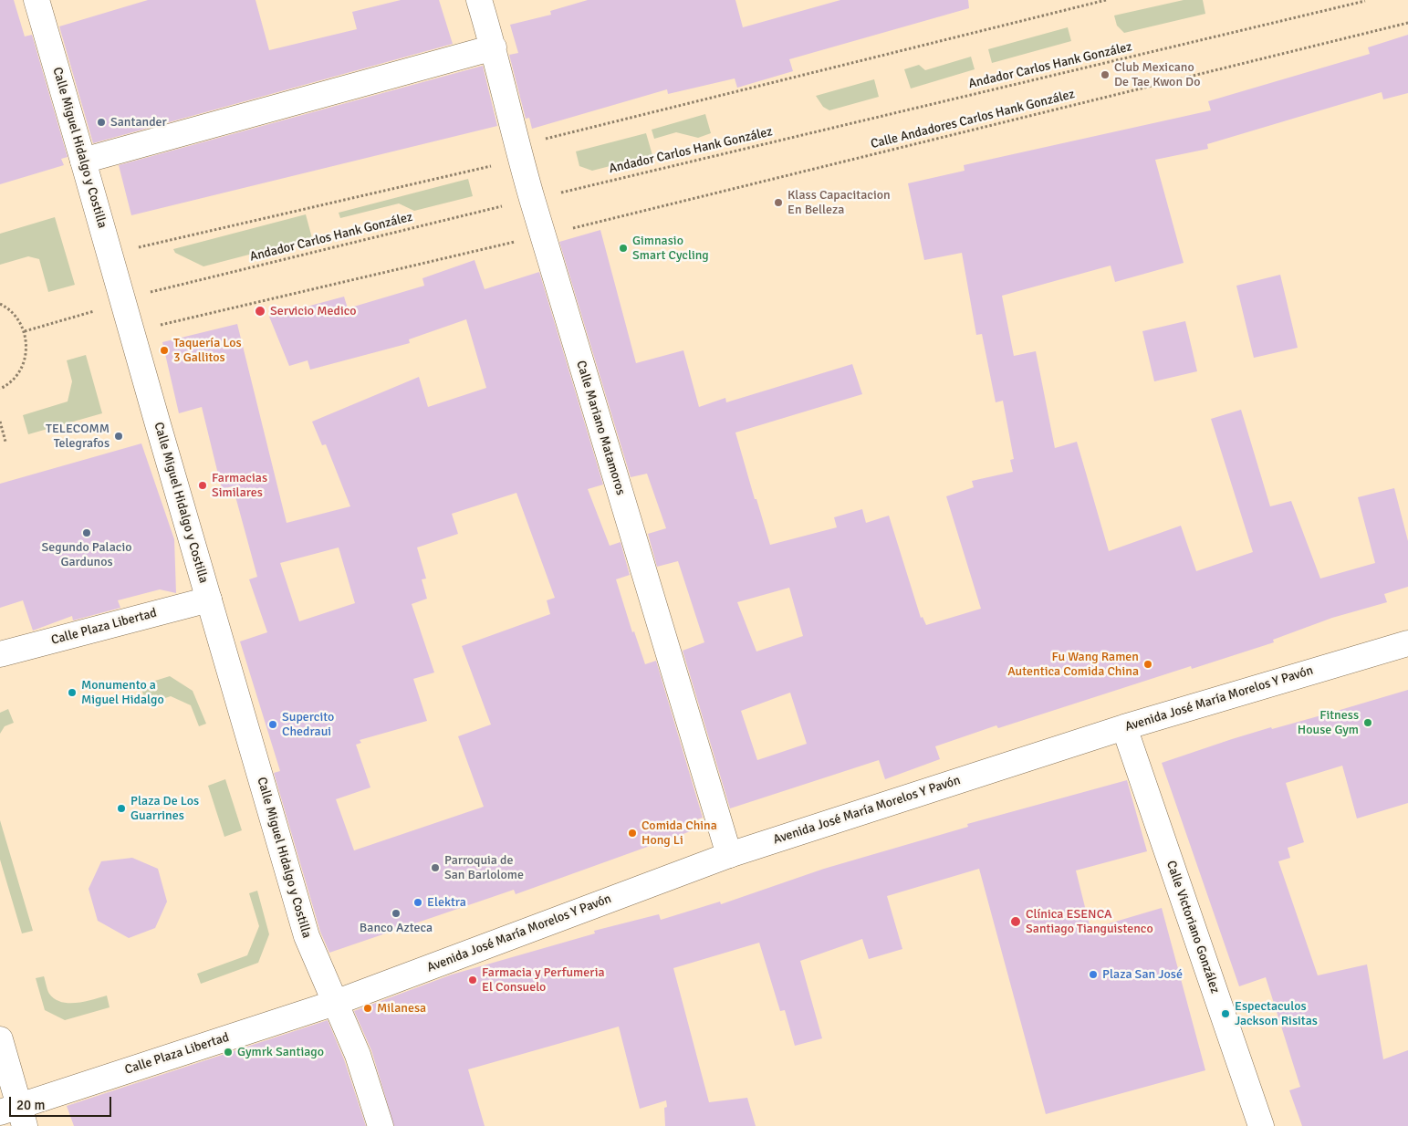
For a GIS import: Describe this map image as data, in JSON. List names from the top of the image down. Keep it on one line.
{"streets":{"main road":["Calle Miguel Hidalgo y Costilla","Calle Mariano Matamoros","Calle Plaza Libertad","Avenida José María Morelos Y Pavón","Calle Victoriano González"],"path":["Andador Carlos Hank González","Calle Andadores Carlos Hank González"]},"crossings":[["Andador Carlos Hank González","Calle Miguel Hidalgo y Costilla"],["Andador Carlos Hank González","Calle Mariano Matamoros"],["Calle Andadores Carlos Hank González","Calle Mariano Matamoros"],["Calle Miguel Hidalgo y Costilla","Calle Plaza Libertad"],["Calle Miguel Hidalgo y Costilla","Avenida José María Morelos Y Pavón"],["Calle Mariano Matamoros","Avenida José María Morelos Y Pavón"],["Calle Plaza Libertad","Avenida José María Morelos Y Pavón"],["Avenida José María Morelos Y Pavón","Calle Victoriano González"]],"places":["Club Mexicano De Tae Kwon Do","Santander","Klass Capacitacion En Belleza","Gimnasio Smart Cycling","Servicio Medico","Taquería Los 3 Gallitos","TELECOMM Telegrafos","Farmacias Similares","Segundo Palacio Gardunos","Fu Wang Ramen Autentica Comida China","Monumento a Miguel Hidalgo","Fitness House Gym","Supercito Chedraui","Plaza De Los Guarrines","Comida China Hong Li","Parroquia de San Barlolome","Elektra","Banco Azteca","Clínica ESENCA Santiago Tianguistenco","Plaza San José","Farmacia y Perfumeria El Consuelo","Milanesa","Espectaculos Jackson Risitas","Gymrk Santiago"],"scale_bar":"20 m"}
